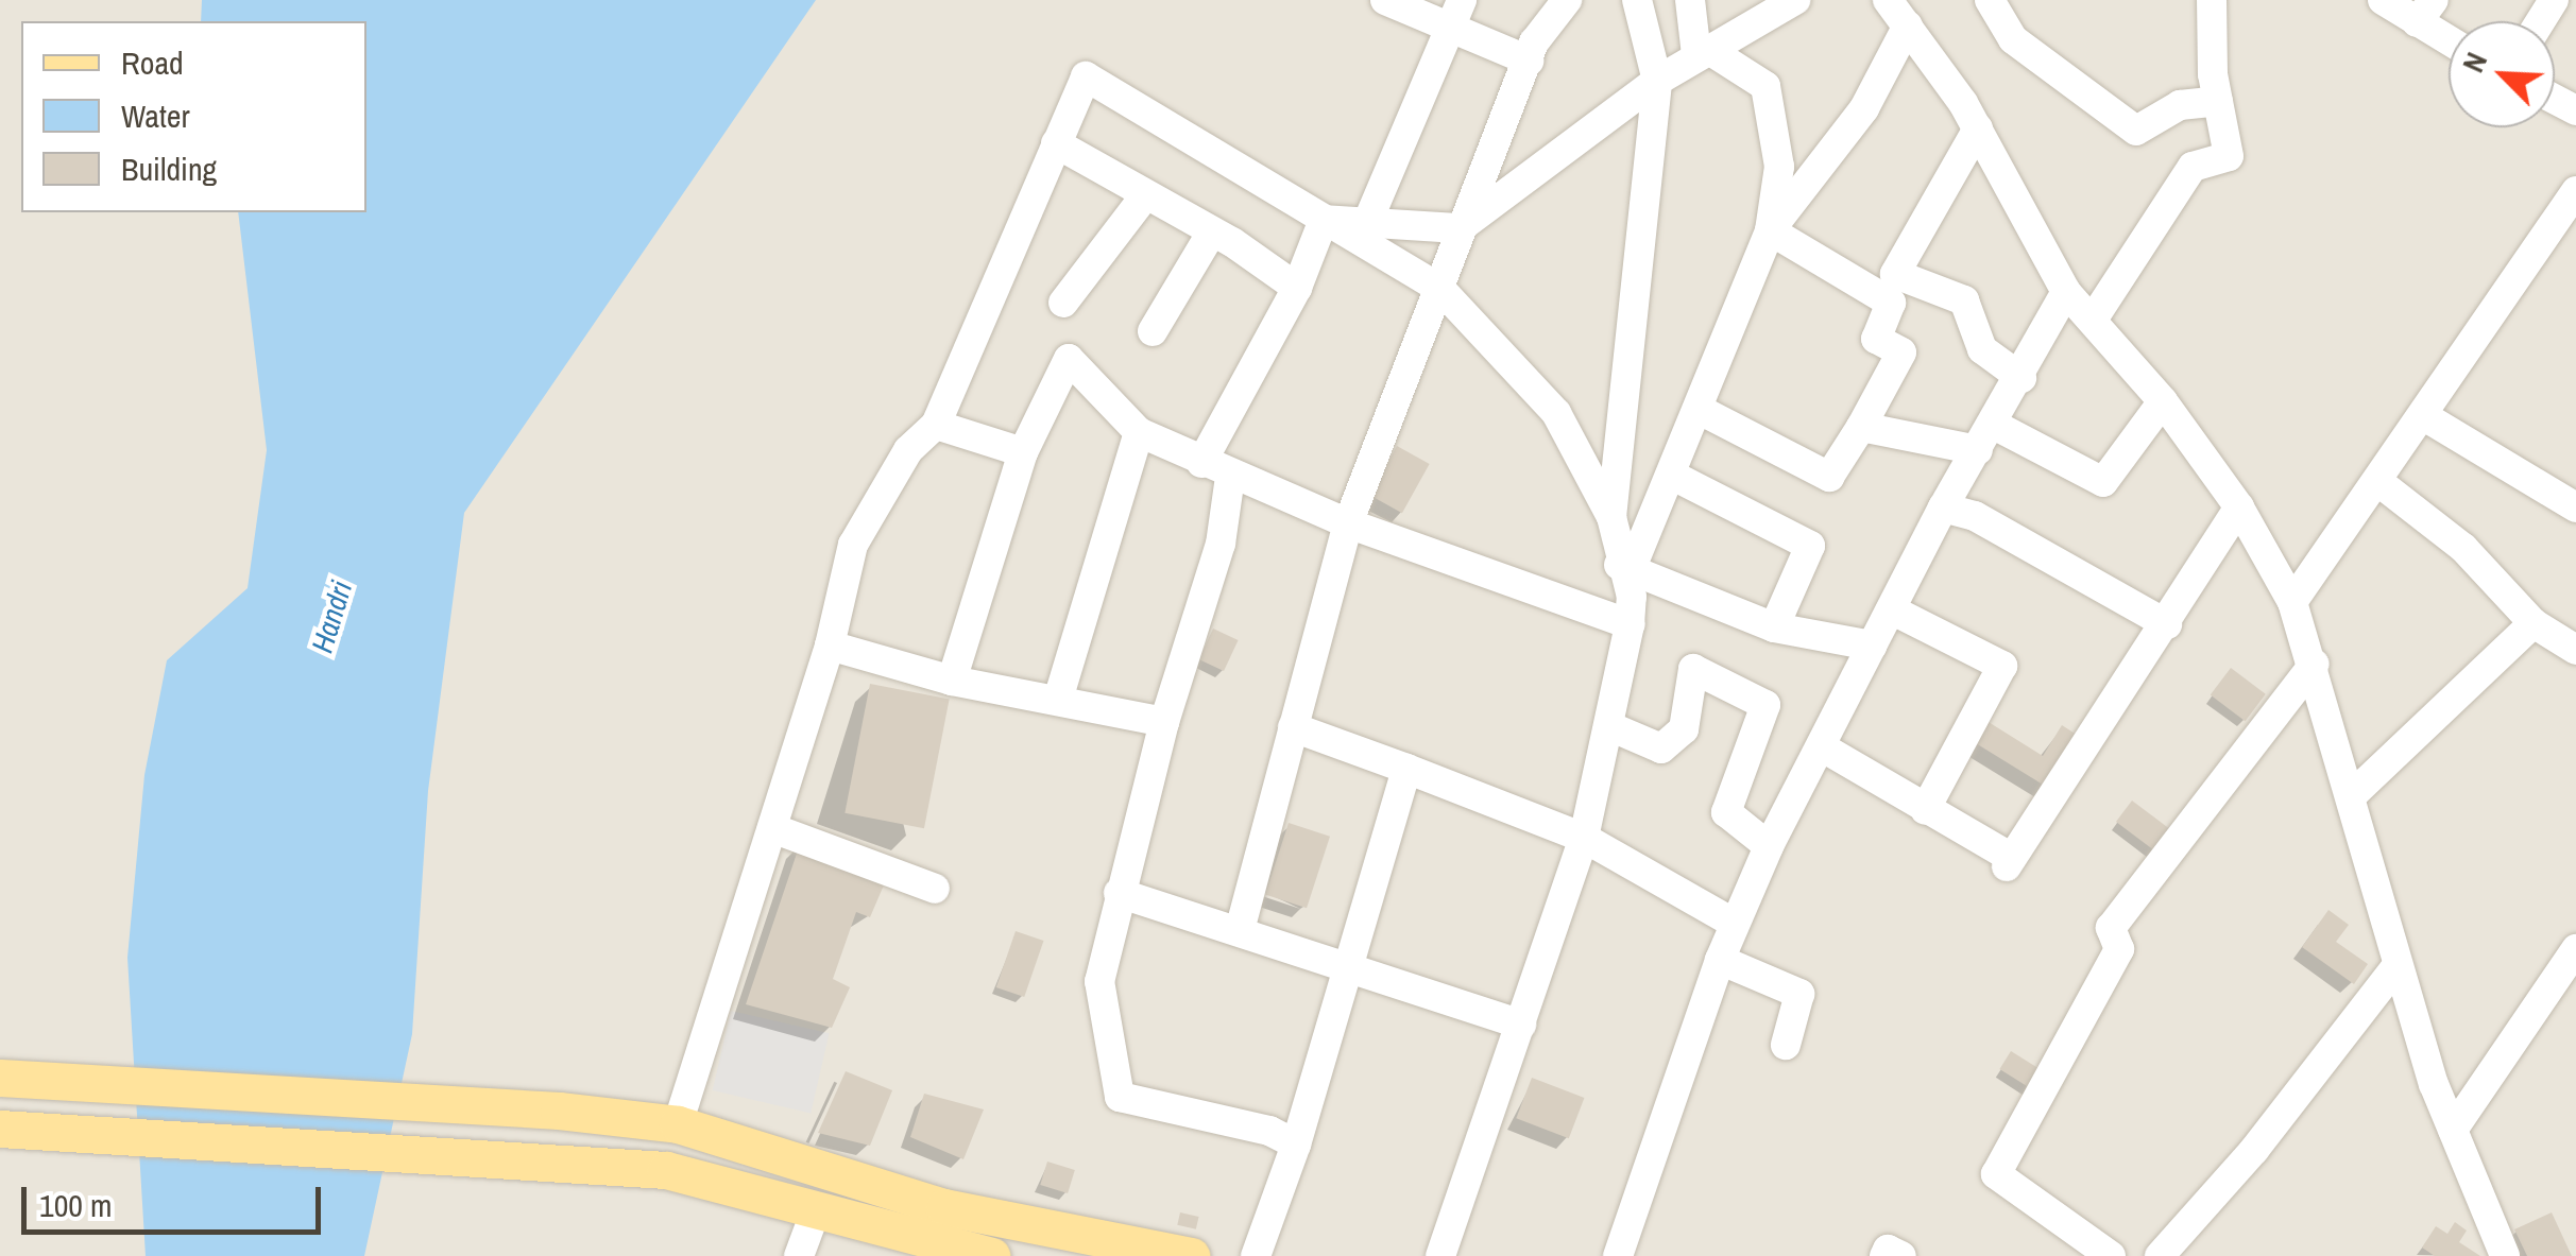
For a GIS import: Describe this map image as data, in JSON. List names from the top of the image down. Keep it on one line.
{"water":["Handri"],"legend":["Road","Water","Building"],"scale_bar":"100 m","north":"top left"}
